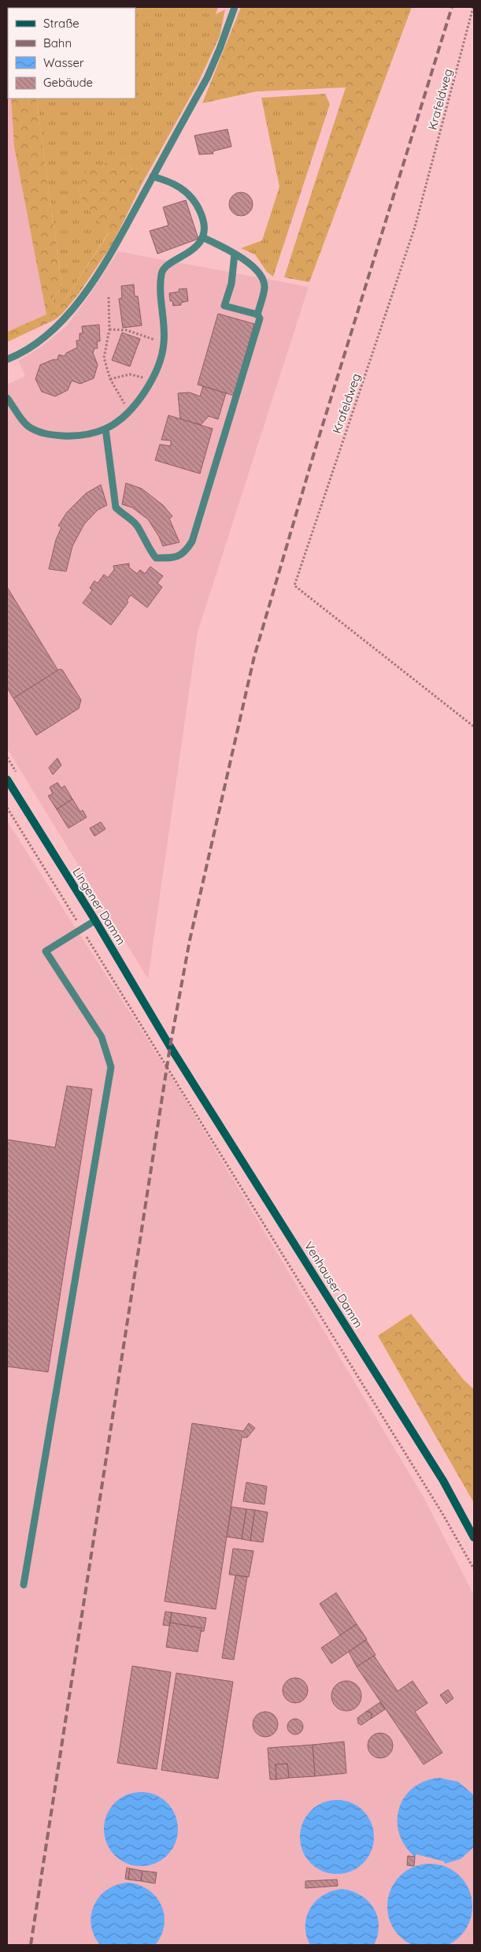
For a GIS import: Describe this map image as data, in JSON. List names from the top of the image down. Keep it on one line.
{"streets":{"main road":["Lingener Damm","Venhauser Damm"],"path":["Krafeldweg"]},"crossings":[["Lingener Damm","Venhauser Damm"]],"legend":["Straße","Bahn","Wasser","Gebäude"]}
